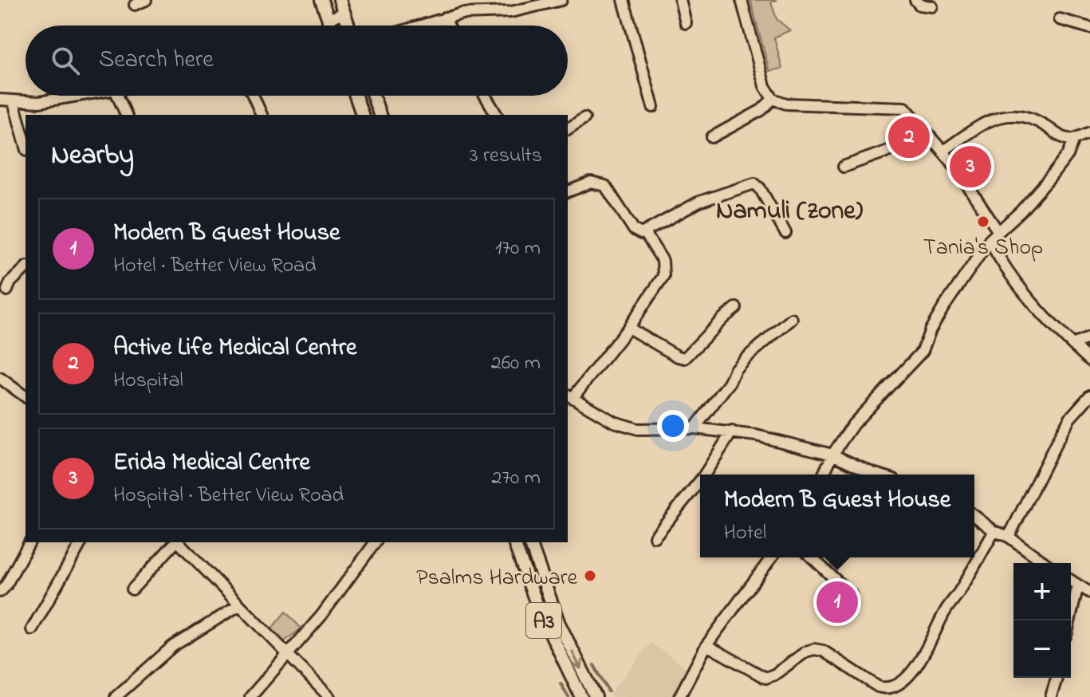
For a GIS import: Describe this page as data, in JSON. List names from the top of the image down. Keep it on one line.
{"streets":{"main road":["A3"]},"districts":["Namuli (zone)"],"places":["Tania's Shop","Psalms Hardware"],"page":{"search":"Search here","pins":["2","3","1"],"heading":["Nearby","3 results"],"list":[{"mark":"1","name":"Modern B Guest House","note":"Hotel · Better View Road","value":"170 m"},{"mark":"2","name":"Active Life Medical Centre","note":"Hospital","value":"260 m"},{"mark":"3","name":"Erida Medical Centre","note":"Hospital · Better View Road","value":"270 m"}],"popup":["Modern B Guest House","Hotel"],"map_buttons":["+","−"]}}
